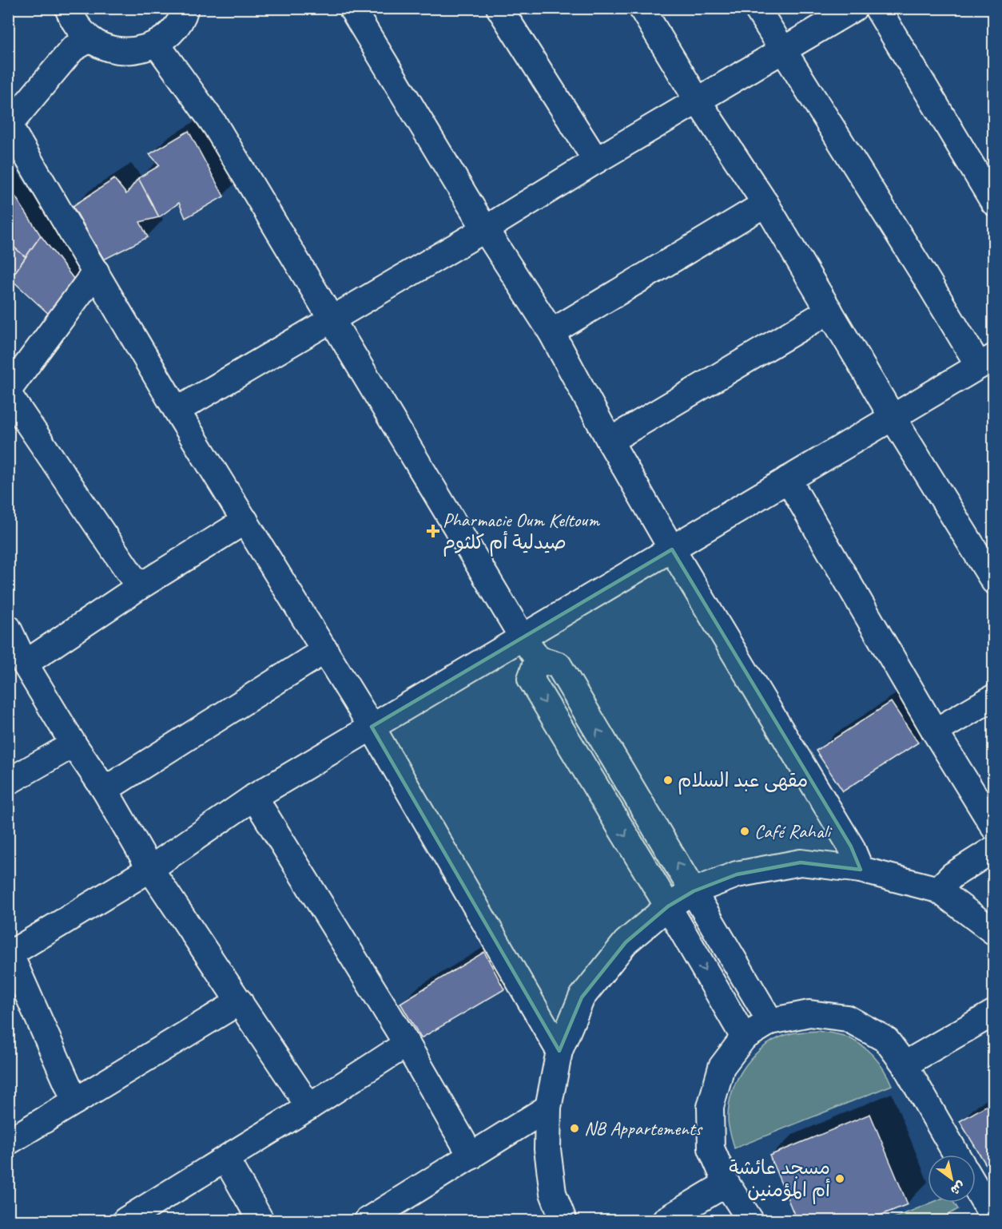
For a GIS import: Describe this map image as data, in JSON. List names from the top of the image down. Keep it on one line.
{"places":{"health":["Pharmacie Oum Keltoum صيدلية أم كلثوم"],"other":["مقهى عبد السلام","Café Rahali","NB Appartements","مسجد عائشة أم المؤمنين"]},"north":"bottom right"}
